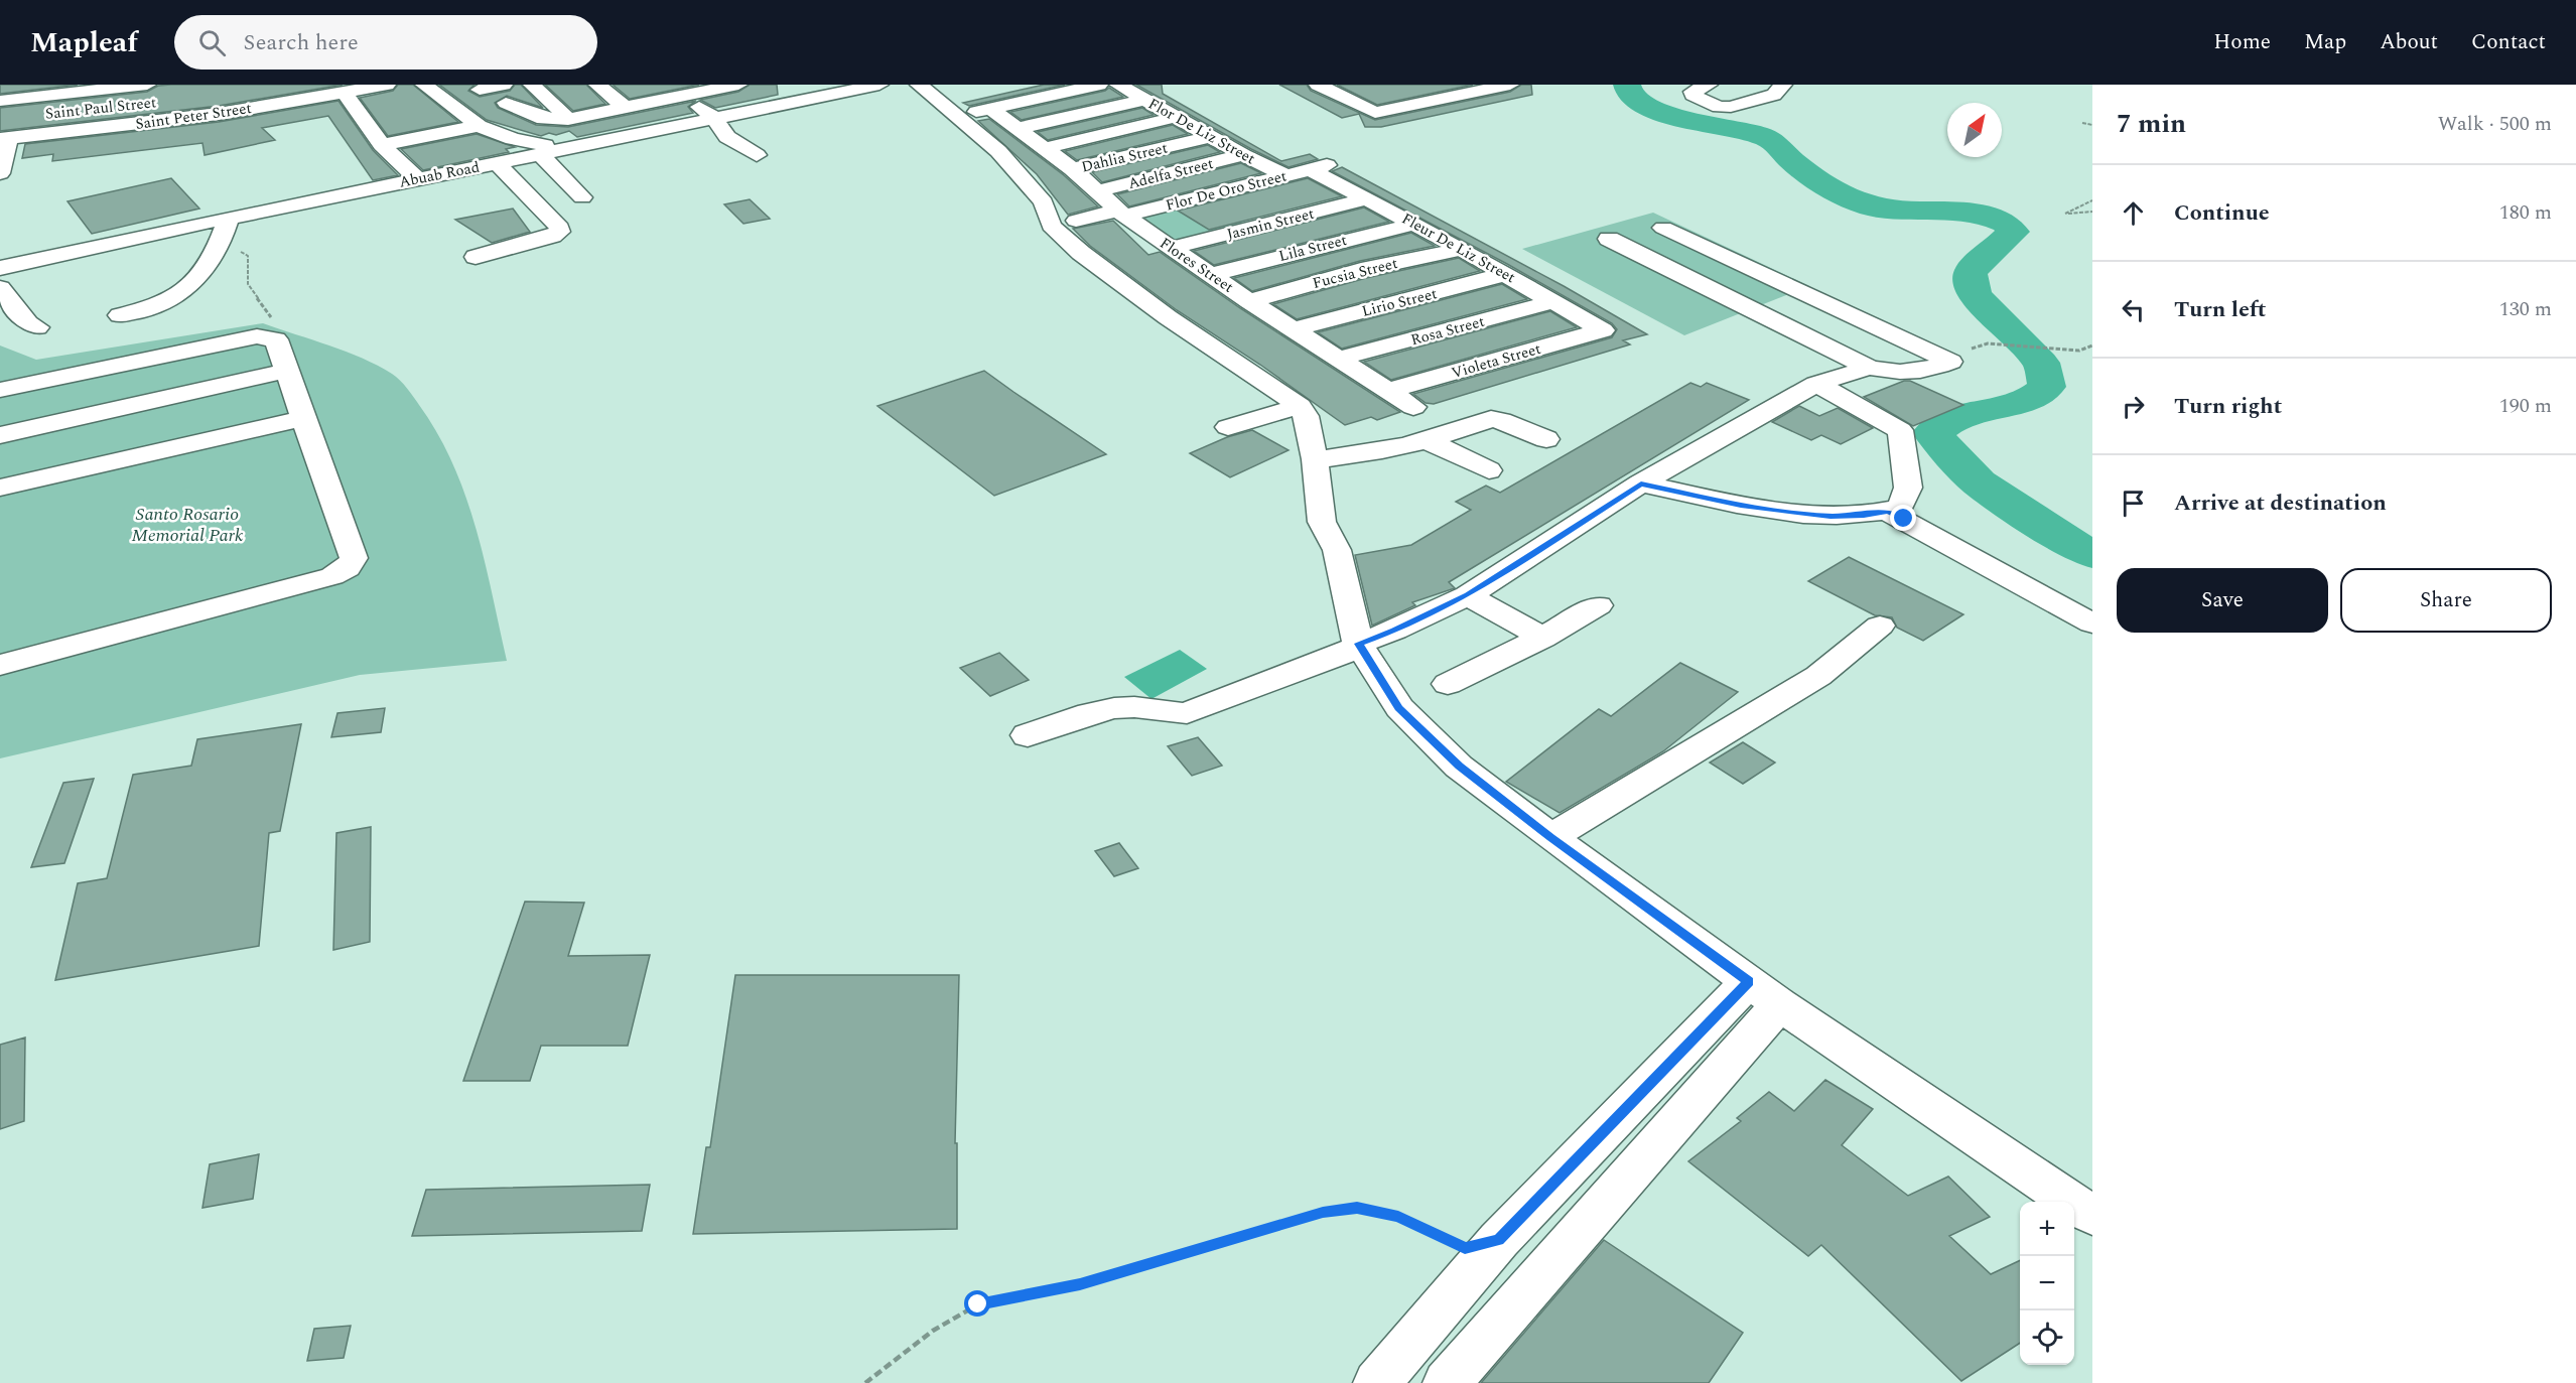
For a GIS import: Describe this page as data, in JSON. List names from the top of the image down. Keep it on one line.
{"streets":{"street":["Saint Paul Street","Saint Peter Street","Flor De Liz Street","Dahlia Street","Adelfa Street","Abuab Road","Flor De Oro Street","Jasmin Street","Lila Street","Fleur De Liz Street","Flores Street","Fucsia Street","Lirio Street","Rosa Street","Violeta Street"]},"crossings":[["Flor De Liz Street","Dahlia Street"],["Flor De Liz Street","Adelfa Street"],["Flor De Liz Street","Flor De Oro Street"],["Dahlia Street","Flores Street"],["Adelfa Street","Flores Street"],["Flor De Oro Street","Jasmin Street"],["Flor De Oro Street","Fleur De Liz Street"],["Flor De Oro Street","Flores Street"],["Jasmin Street","Fleur De Liz Street"],["Jasmin Street","Flores Street"],["Lila Street","Fleur De Liz Street"],["Lila Street","Flores Street"],["Fleur De Liz Street","Fucsia Street"],["Fleur De Liz Street","Lirio Street"],["Fleur De Liz Street","Rosa Street"],["Fleur De Liz Street","Violeta Street"],["Flores Street","Fucsia Street"],["Flores Street","Lirio Street"],["Flores Street","Rosa Street"],["Flores Street","Violeta Street"]],"parks":["Santo Rosario Memorial Park"],"north":"top right","page":{"header":"Mapleaf","search":"Search here","nav":["Home","Map","About","Contact"],"heading":["7 min","Walk · 500 m"],"list":[["Continue","180 m"],["Turn left","130 m"],["Turn right","190 m"],"Arrive at destination"],"buttons":["Save","Share"],"map_buttons":["+","−"]}}
